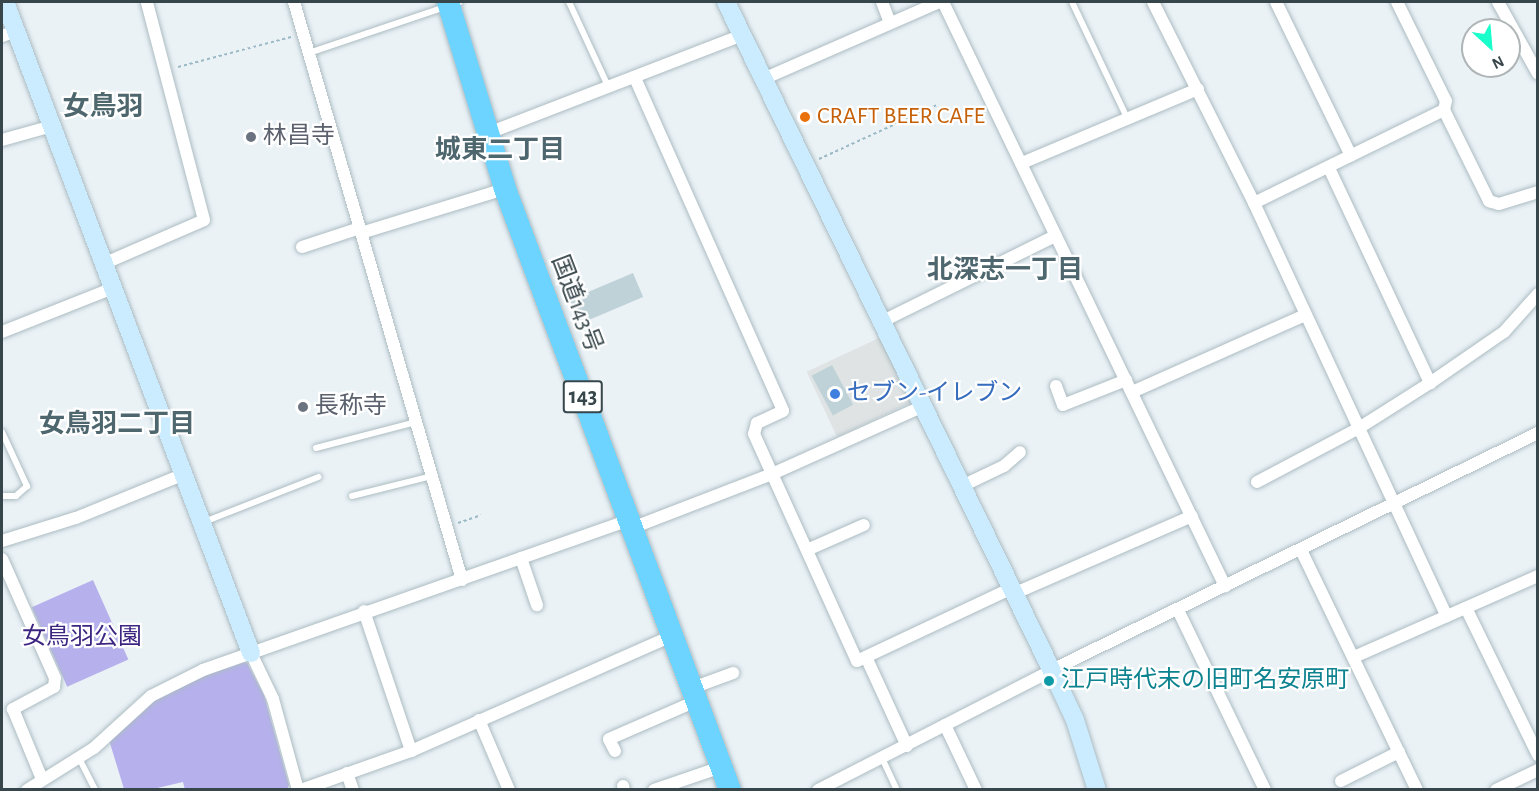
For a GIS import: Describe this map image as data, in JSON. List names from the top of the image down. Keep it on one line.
{"streets":{"highway":["国道143号","143"]},"districts":["女鳥羽","城東二丁目","北深志一丁目","女鳥羽二丁目"],"parks":["女鳥羽公園"],"places":["CRAFT BEER CAFE","林昌寺","セブン-イレブン","長称寺","江戸時代末の旧町名安原町"],"north":"bottom right"}
